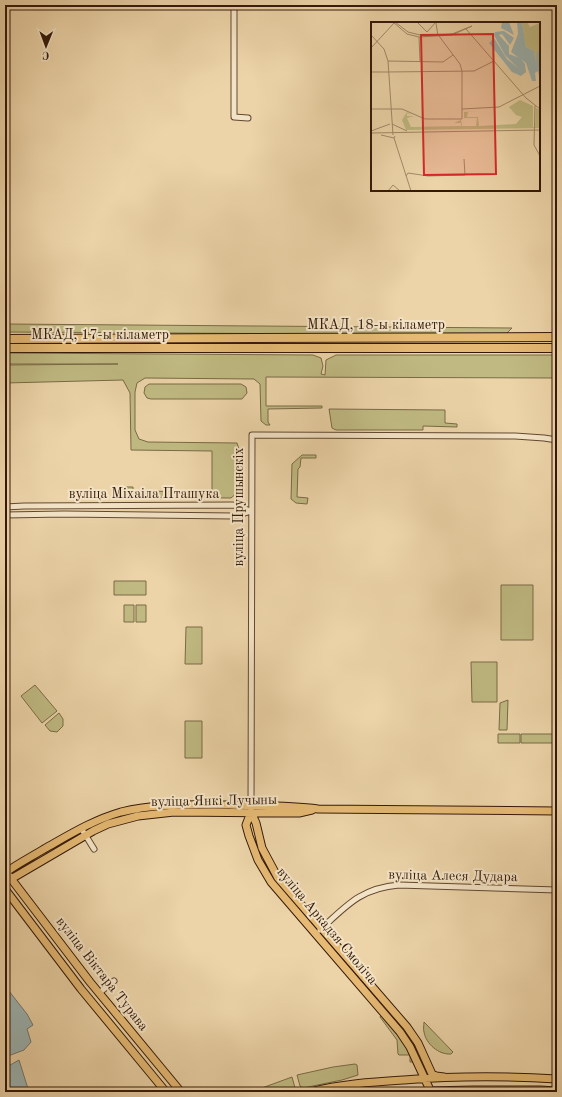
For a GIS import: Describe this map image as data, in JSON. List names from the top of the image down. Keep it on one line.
{"streets":{"highway":["МКАД, 18-ы кіламетр","МКАД, 17-ы кіламетр"],"main road":["вуліца Янкі Лучыны","вуліца Аркадзя Смоліча","вуліца Віктара Турава"],"street":["вуліца Міхаіла Пташука","вуліца Прушынскіх","вуліца Алеся Дудара"]},"crossings":[["МКАД, 18-ы кіламетр","МКАД, 17-ы кіламетр"],["вуліца Міхаіла Пташука","вуліца Прушынскіх"],["вуліца Прушынскіх","вуліца Янкі Лучыны"],["вуліца Прушынскіх","вуліца Аркадзя Смоліча"],["вуліца Янкі Лучыны","вуліца Аркадзя Смоліча"],["вуліца Янкі Лучыны","вуліца Віктара Турава"],["вуліца Алеся Дудара","вуліца Аркадзя Смоліча"]],"north":"bottom"}
